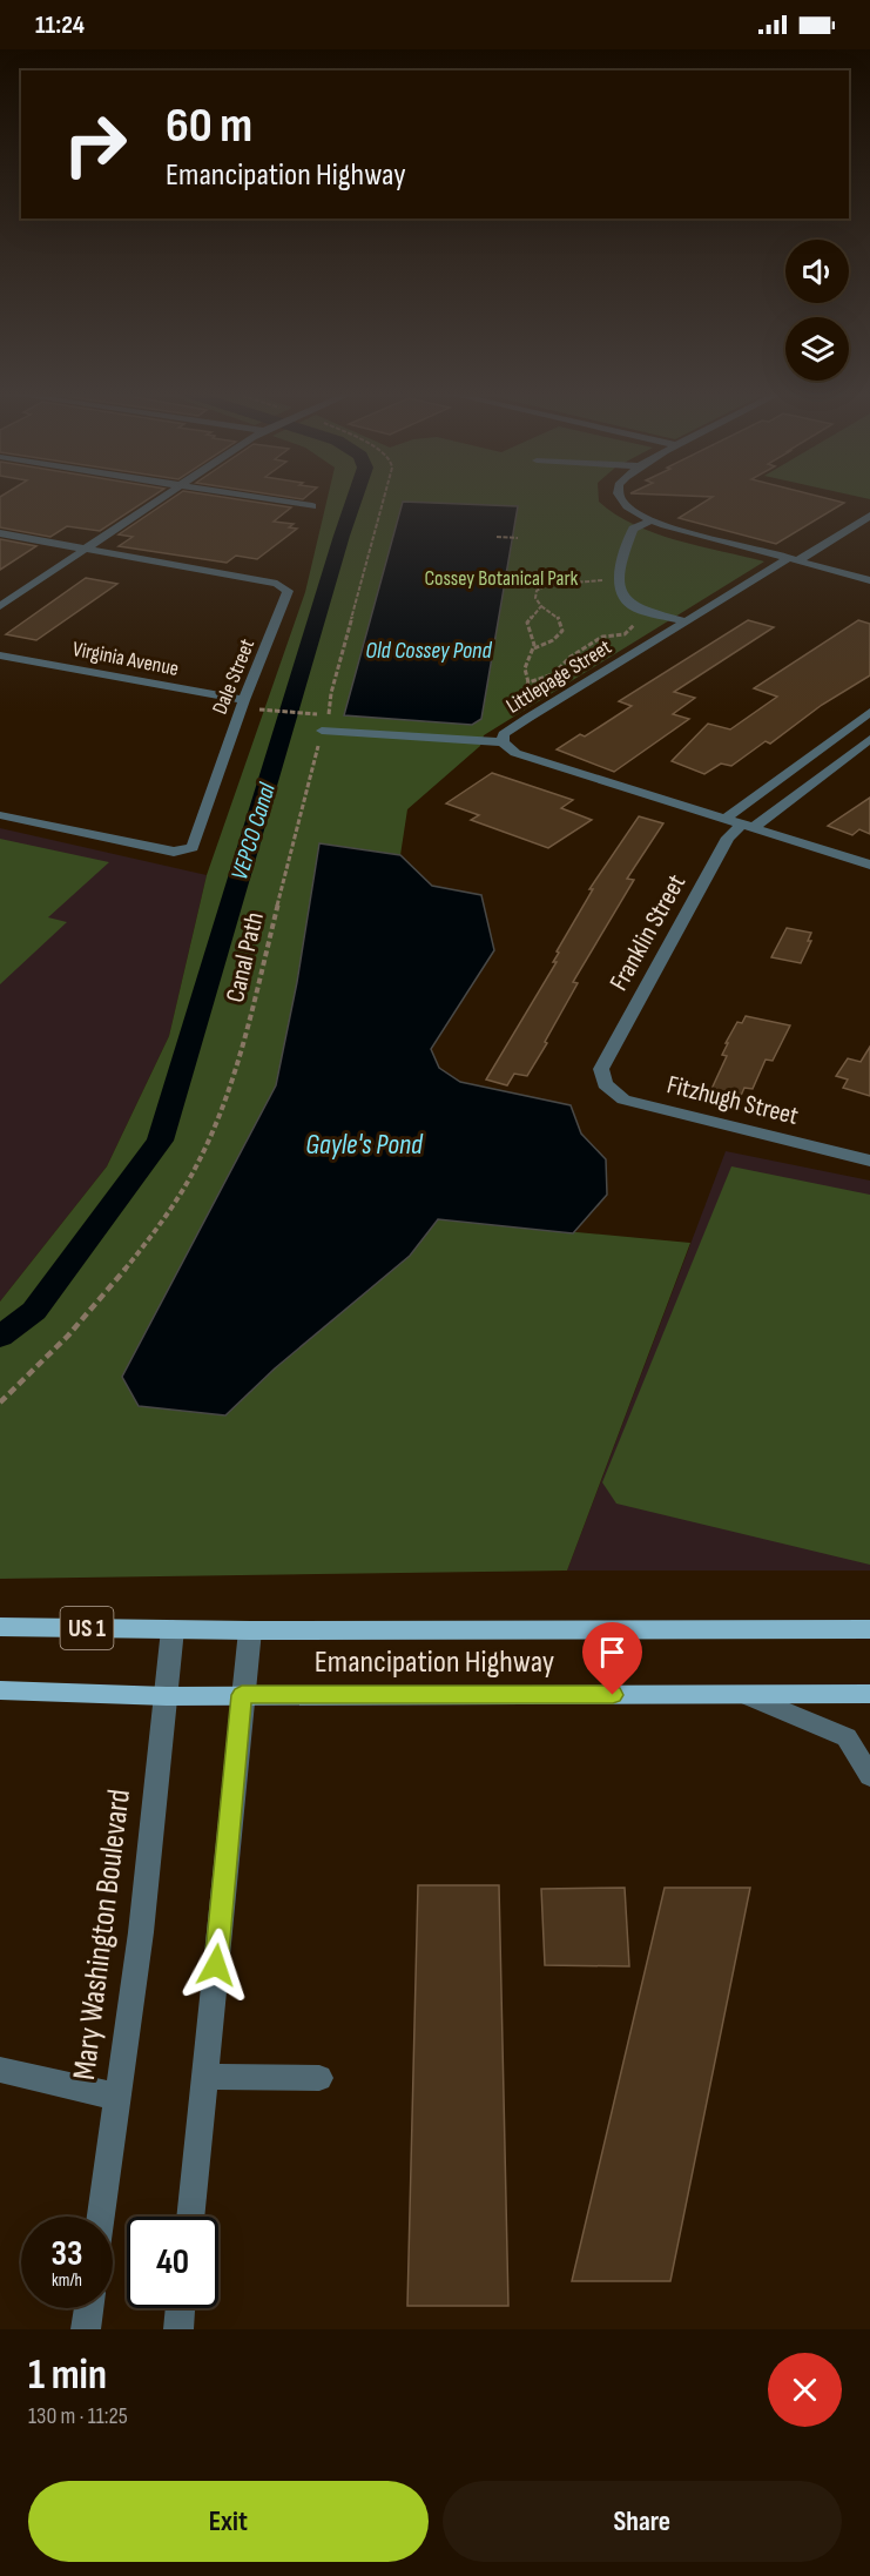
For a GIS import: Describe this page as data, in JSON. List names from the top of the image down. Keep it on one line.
{"streets":{"main road":["US 1","Emancipation Highway"],"street":["Virginia Avenue","Dale Street","Littlepage Street","Franklin Street","Fitzhugh Street","Mary Washington Boulevard"],"path":["Canal Path"]},"crossings":[["Virginia Avenue","Dale Street"],["Littlepage Street","Franklin Street"],["Franklin Street","Fitzhugh Street"],["Emancipation Highway","Mary Washington Boulevard"]],"water":["Old Cossey Pond","VEPCO Canal","Gayle's Pond"],"parks":["Cossey Botanical Park"],"page":{"status":"11:24","turn":["60 m","Emancipation Highway"],"speed":"33 km/h","limit":"40","heading":["1 min","130 m · 11:25"],"buttons":["Exit","Share"]}}
